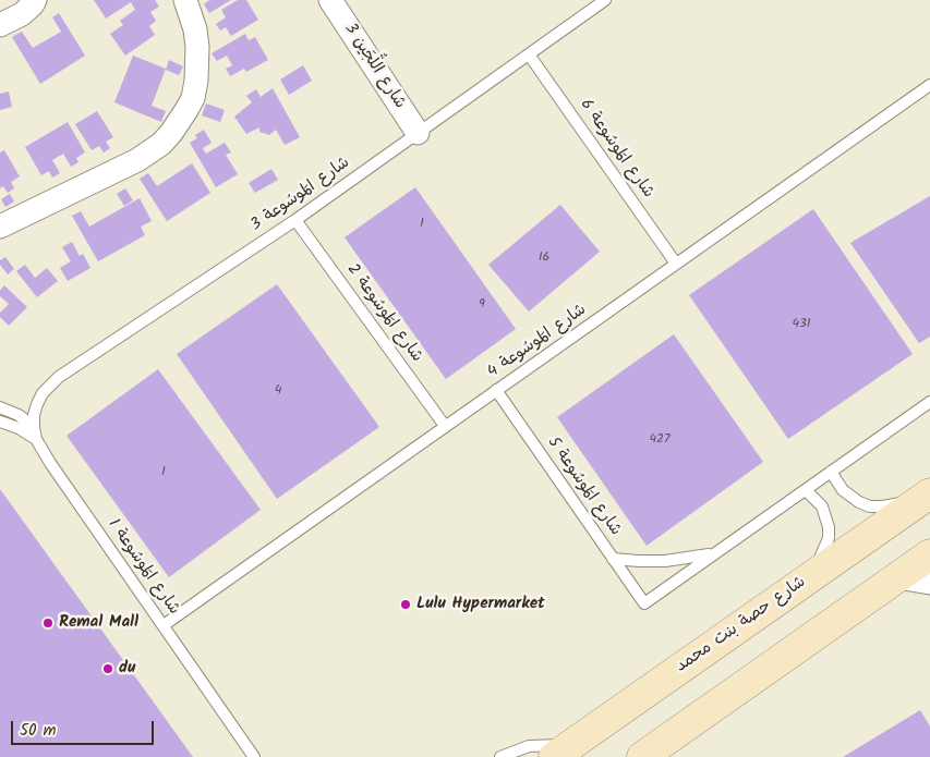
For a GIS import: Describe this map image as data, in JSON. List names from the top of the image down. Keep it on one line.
{"streets":{"main road":["شارع حصة بنت محمد"],"street":["شارع اللُّجَين 3"],"lane":["شارع المَوسُوعة 6","شارع المَوسُوعة 3","شارع المَوسُوعة 2","شارع المَوسُوعة 4","شارع المَوسُوعة 5","شارع المَوسُوعة 1"]},"crossings":[["شارع اللُّجَين 3","شارع المَوسُوعة 3"],["شارع المَوسُوعة 6","شارع المَوسُوعة 3"],["شارع المَوسُوعة 6","شارع المَوسُوعة 4"],["شارع المَوسُوعة 3","شارع المَوسُوعة 2"],["شارع المَوسُوعة 3","شارع المَوسُوعة 1"],["شارع المَوسُوعة 2","شارع المَوسُوعة 4"],["شارع المَوسُوعة 4","شارع المَوسُوعة 5"],["شارع المَوسُوعة 4","شارع المَوسُوعة 1"]],"places":["Lulu Hypermarket","Remal Mall","du"],"house_numbers":["1","16","9","431","4","427","1"],"scale_bar":"50 m"}
